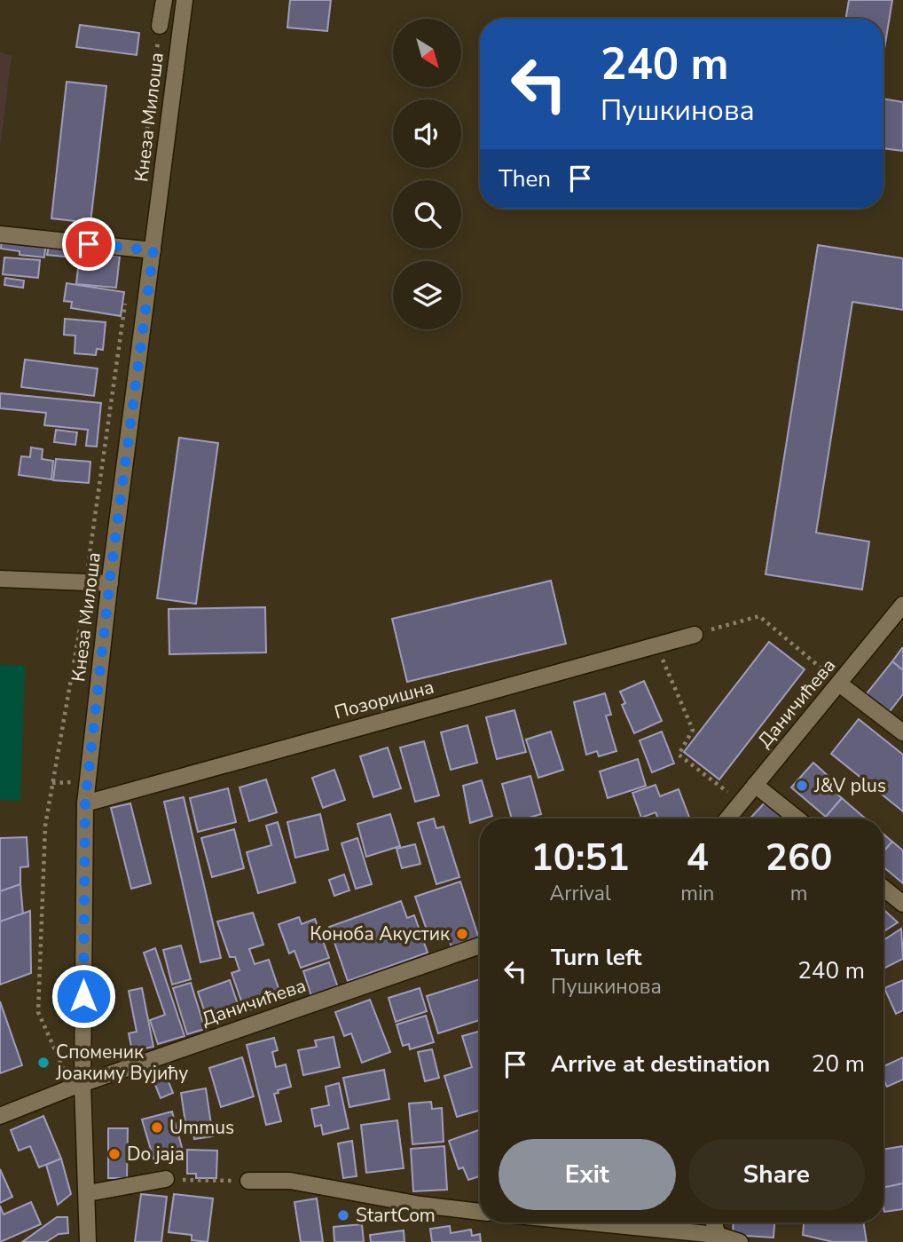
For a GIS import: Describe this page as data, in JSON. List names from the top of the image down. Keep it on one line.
{"streets":{"street":["Кнеза Милоша","Позоришна","Даничићева"]},"crossings":[["Кнеза Милоша","Позоришна"],["Кнеза Милоша","Даничићева"]],"places":["J&V plus","Коноба Акустик","Споменик Јоакиму Вујићу","Ummus","Do jaja","StartCom"],"north":"bottom right","page":{"turn":["240 m","Пушкинова"],"then":"Then","eta":["10:51","Arrival","4","min","260","m"],"list":[{"name":"Turn left","note":"Пушкинова","value":"240 m"},{"name":"Arrive at destination","value":"20 m"}],"buttons":["Exit","Share"]}}
